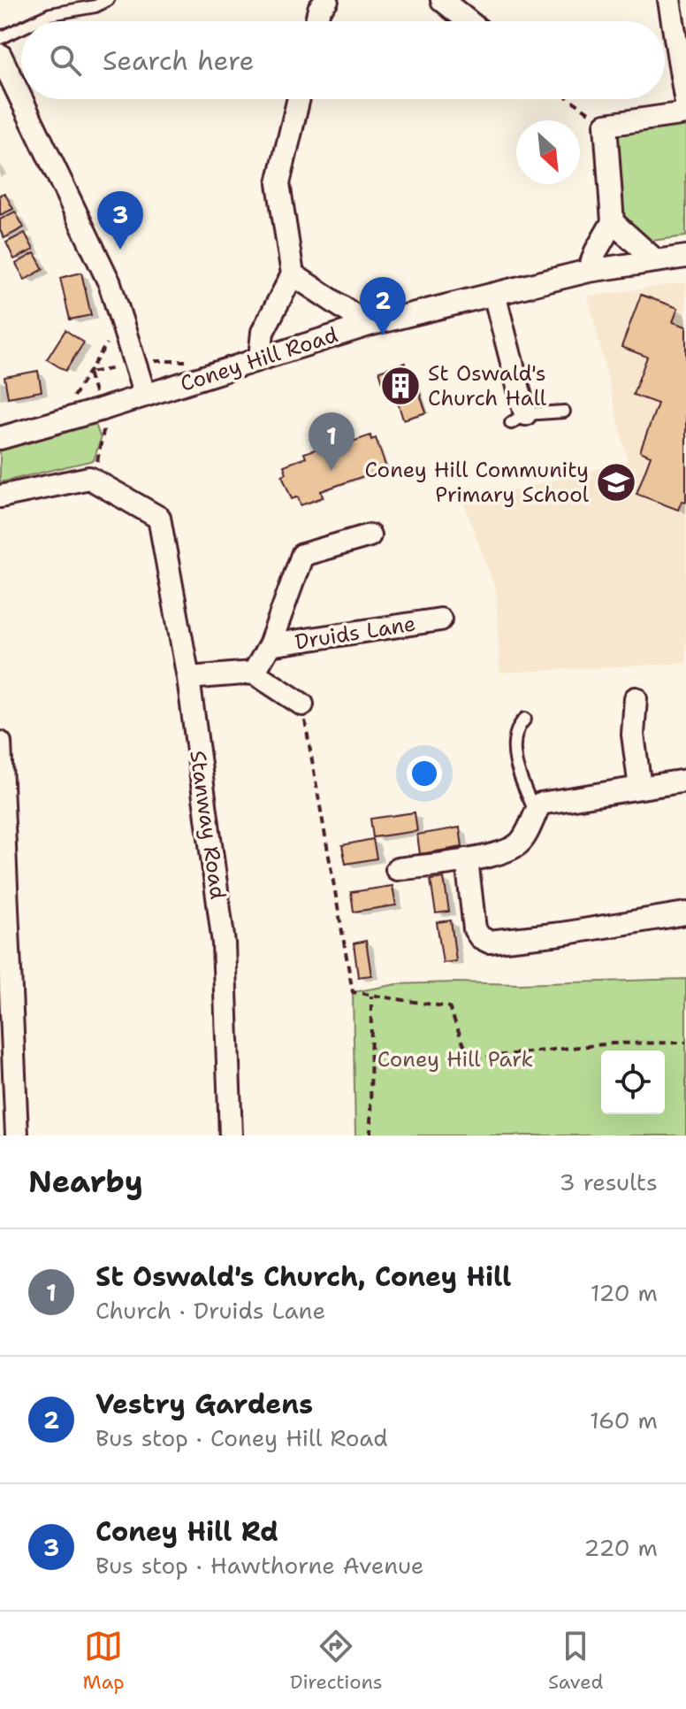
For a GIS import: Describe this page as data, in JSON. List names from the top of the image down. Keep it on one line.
{"streets":{"street":["Coney Hill Road","Druids Lane","Stanway Road"]},"parks":["Coney Hill Park"],"places":{"building":["St Oswald's Church Hall"],"school or university":["Coney Hill Community Primary School"]},"north":"bottom right","page":{"search":"Search here","pins":["3","2","1"],"heading":["Nearby","3 results"],"list":[{"mark":"1","name":"St Oswald's Church, Coney Hill","note":"Church · Druids Lane","value":"120 m"},{"mark":"2","name":"Vestry Gardens","note":"Bus stop · Coney Hill Road","value":"160 m"},{"mark":"3","name":"Coney Hill Rd","note":"Bus stop · Hawthorne Avenue","value":"220 m"}],"nav":["Map","Directions","Saved"]}}
